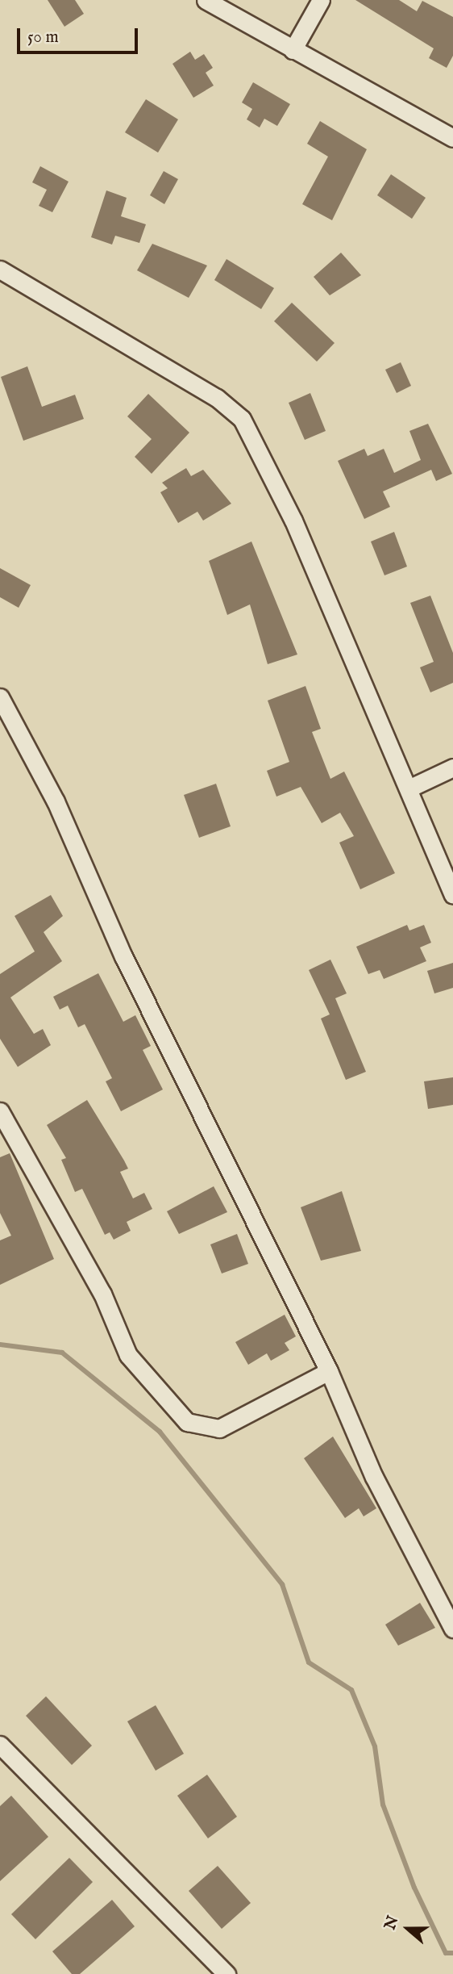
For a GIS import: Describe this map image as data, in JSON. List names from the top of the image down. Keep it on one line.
{"scale_bar":"50 m","north":"left"}
